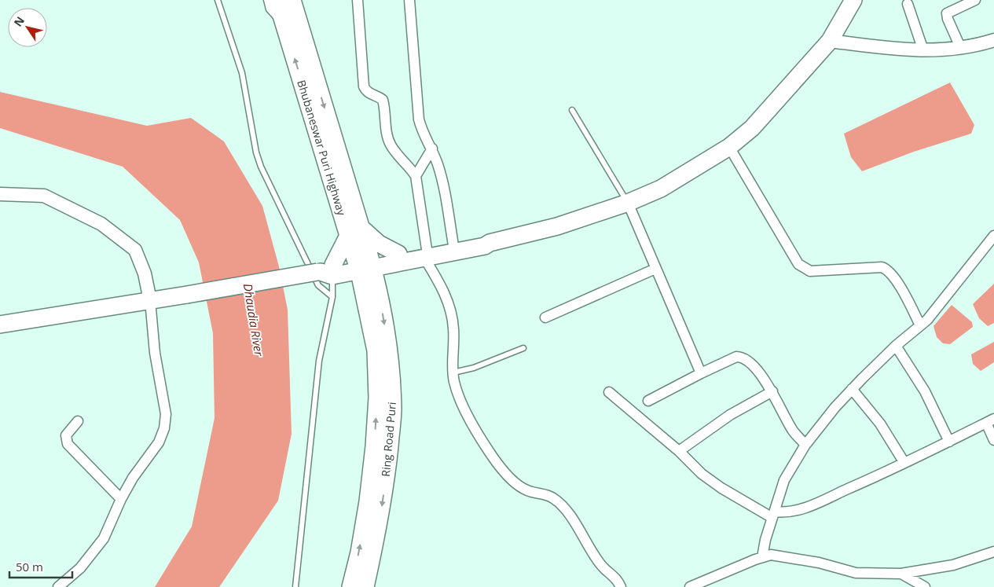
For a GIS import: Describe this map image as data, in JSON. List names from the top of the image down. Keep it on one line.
{"streets":{"highway":["Bhubaneswar Puri Highway","Ring Road Puri"]},"crossings":[["Bhubaneswar Puri Highway","Ring Road Puri"]],"water":["Dhaudia River"],"scale_bar":"50 m","north":"top left"}
